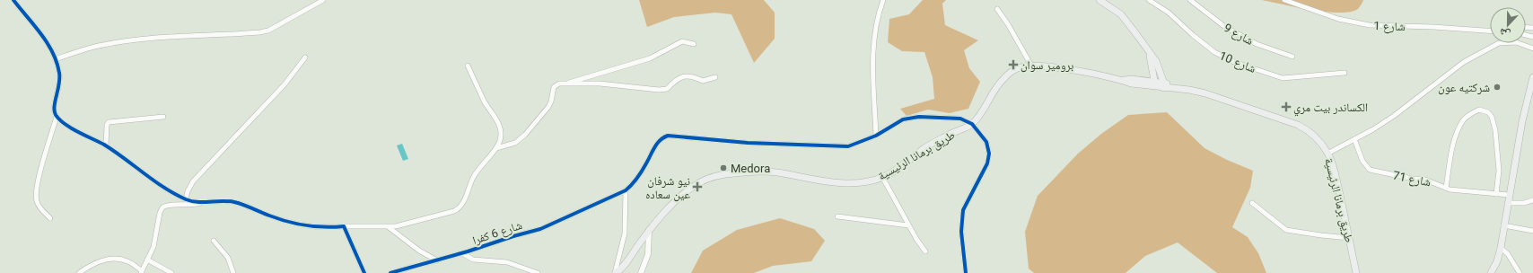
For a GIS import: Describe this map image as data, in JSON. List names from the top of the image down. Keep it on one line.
{"streets":{"main road":["طريق برمانا الرئيسية"],"street":["شارع 1","شارع 9","شارع 10","شارع 71","شارع 6 كفرا"]},"places":{"health":["برومير سوان","الكساندر بيت مري","نيو شرفان عين سعاده"],"other":["شركتيه عون","Medora"]},"north":"bottom"}
